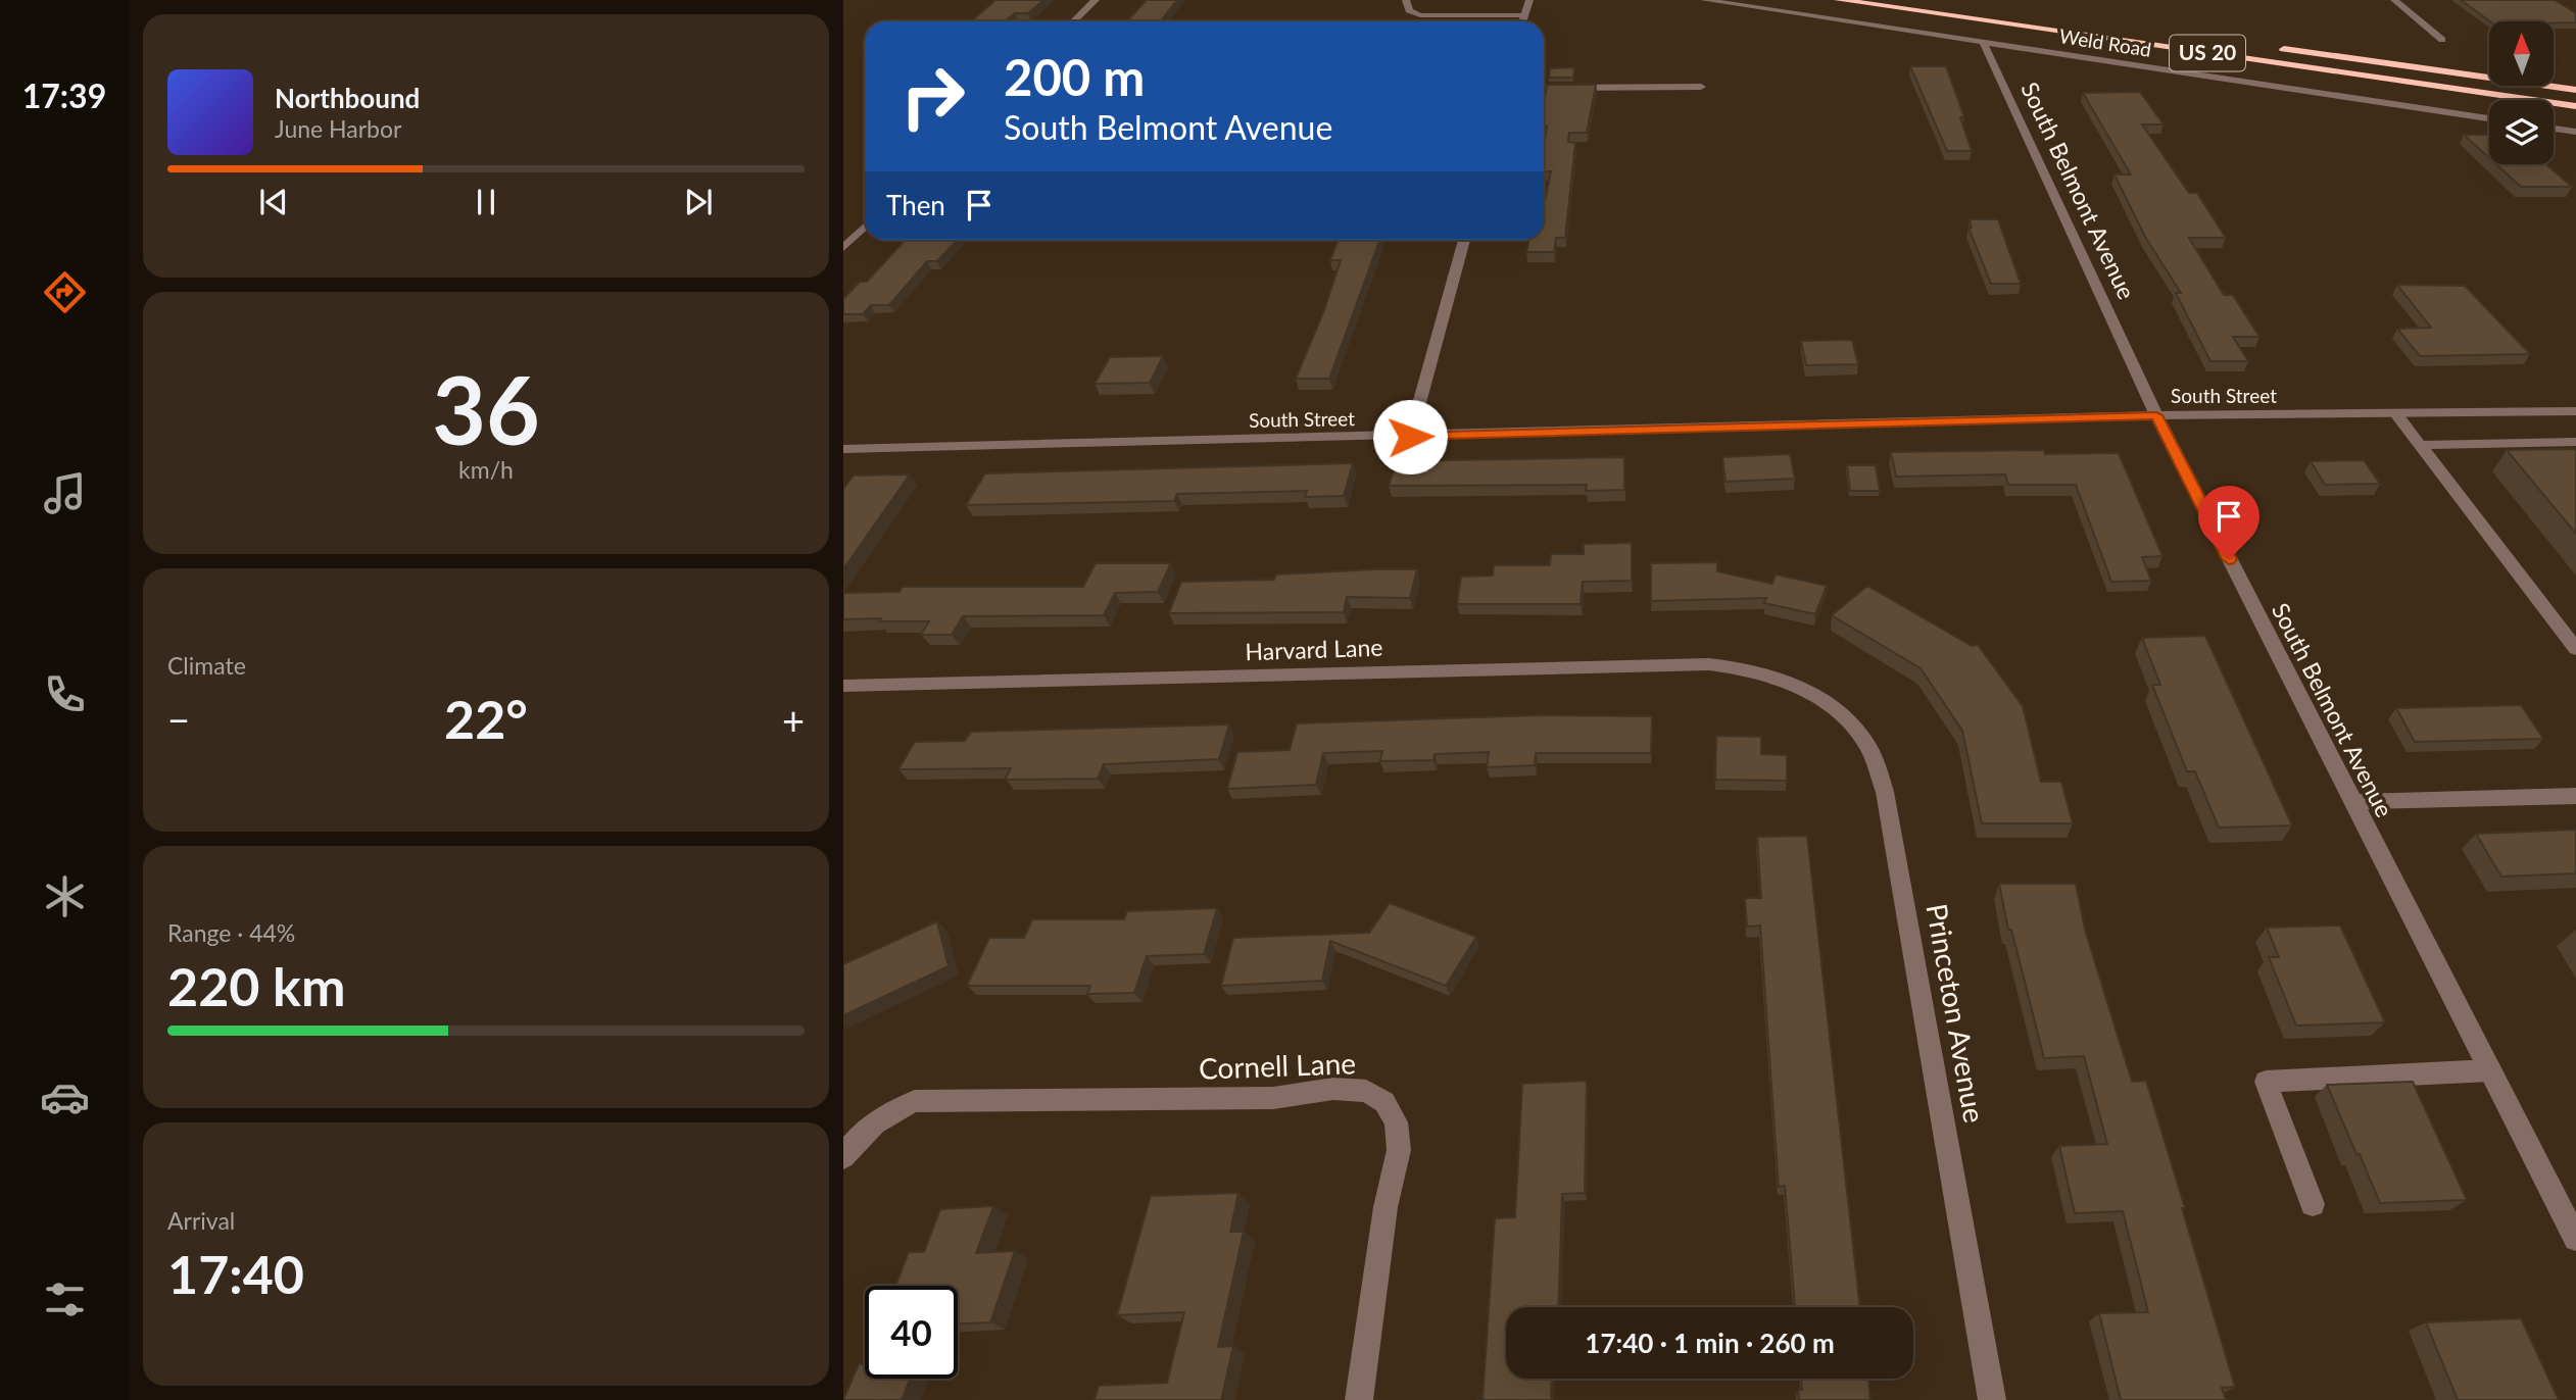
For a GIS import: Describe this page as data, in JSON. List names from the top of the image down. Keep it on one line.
{"streets":{"highway":["US 20"],"street":["Weld Road","South Belmont Avenue","South Street","Harvard Lane","Princeton Avenue","Cornell Lane"]},"crossings":[["Weld Road","South Belmont Avenue"],["South Belmont Avenue","South Street"],["Harvard Lane","Princeton Avenue"]],"north":"top","page":{"tabs":"17:39","turn":["200 m","South Belmont Avenue"],"song":["Northbound","June Harbor"],"then":"Then","tile":[["36","km/h"],"Climate",["Range · 44%","220 km"],["Arrival","17:40"]],"heat":["−","22°","+"],"limit":"40","trip":"17:40 · 1 min · 260 m"}}
